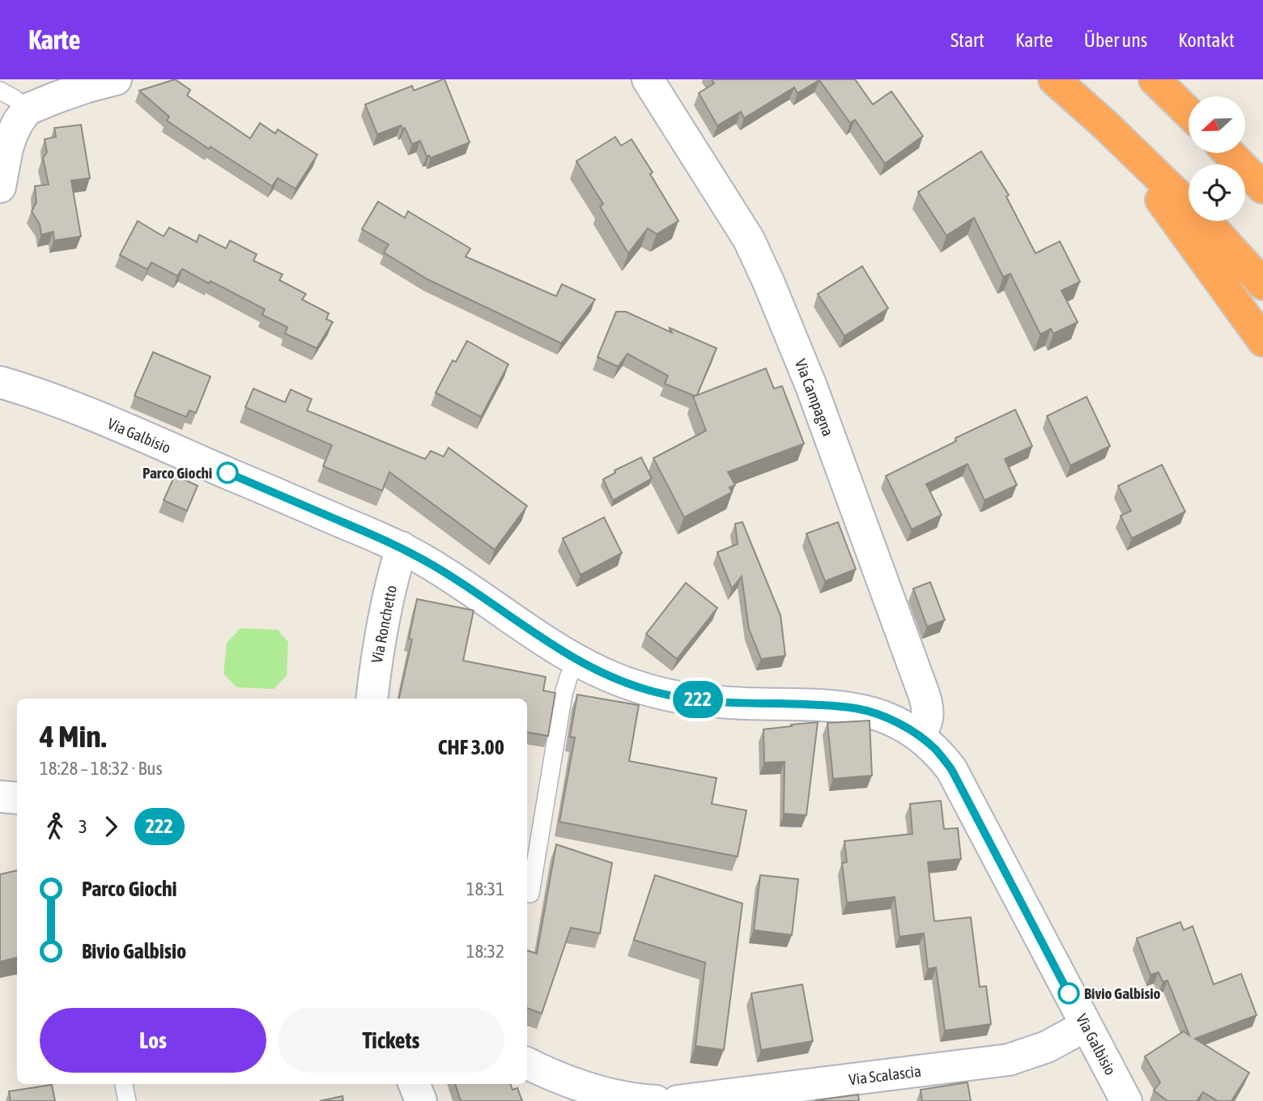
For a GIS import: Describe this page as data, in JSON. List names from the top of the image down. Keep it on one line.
{"streets":{"street":["Via Campagna","Via Galbisio","Via Ronchetto","Via Scalascia"]},"crossings":[["Via Campagna","Via Galbisio"],["Via Galbisio","Via Ronchetto"],["Via Galbisio","Via Scalascia"]],"places":["Parco Giochi","Bivio Galbisio"],"lines":["bus line 222"],"north":"left","page":{"header":"Karte","nav":["Start","Karte","Über uns","Kontakt"],"on_map":"222","heading":["4 Min.","18:28 – 18:32 · Bus","CHF 3.00"],"legs":["3","222"],"list":[{"name":"Parco Giochi","value":"18:31"},{"name":"Bivio Galbisio","value":"18:32"}],"buttons":["Los","Tickets"]}}
